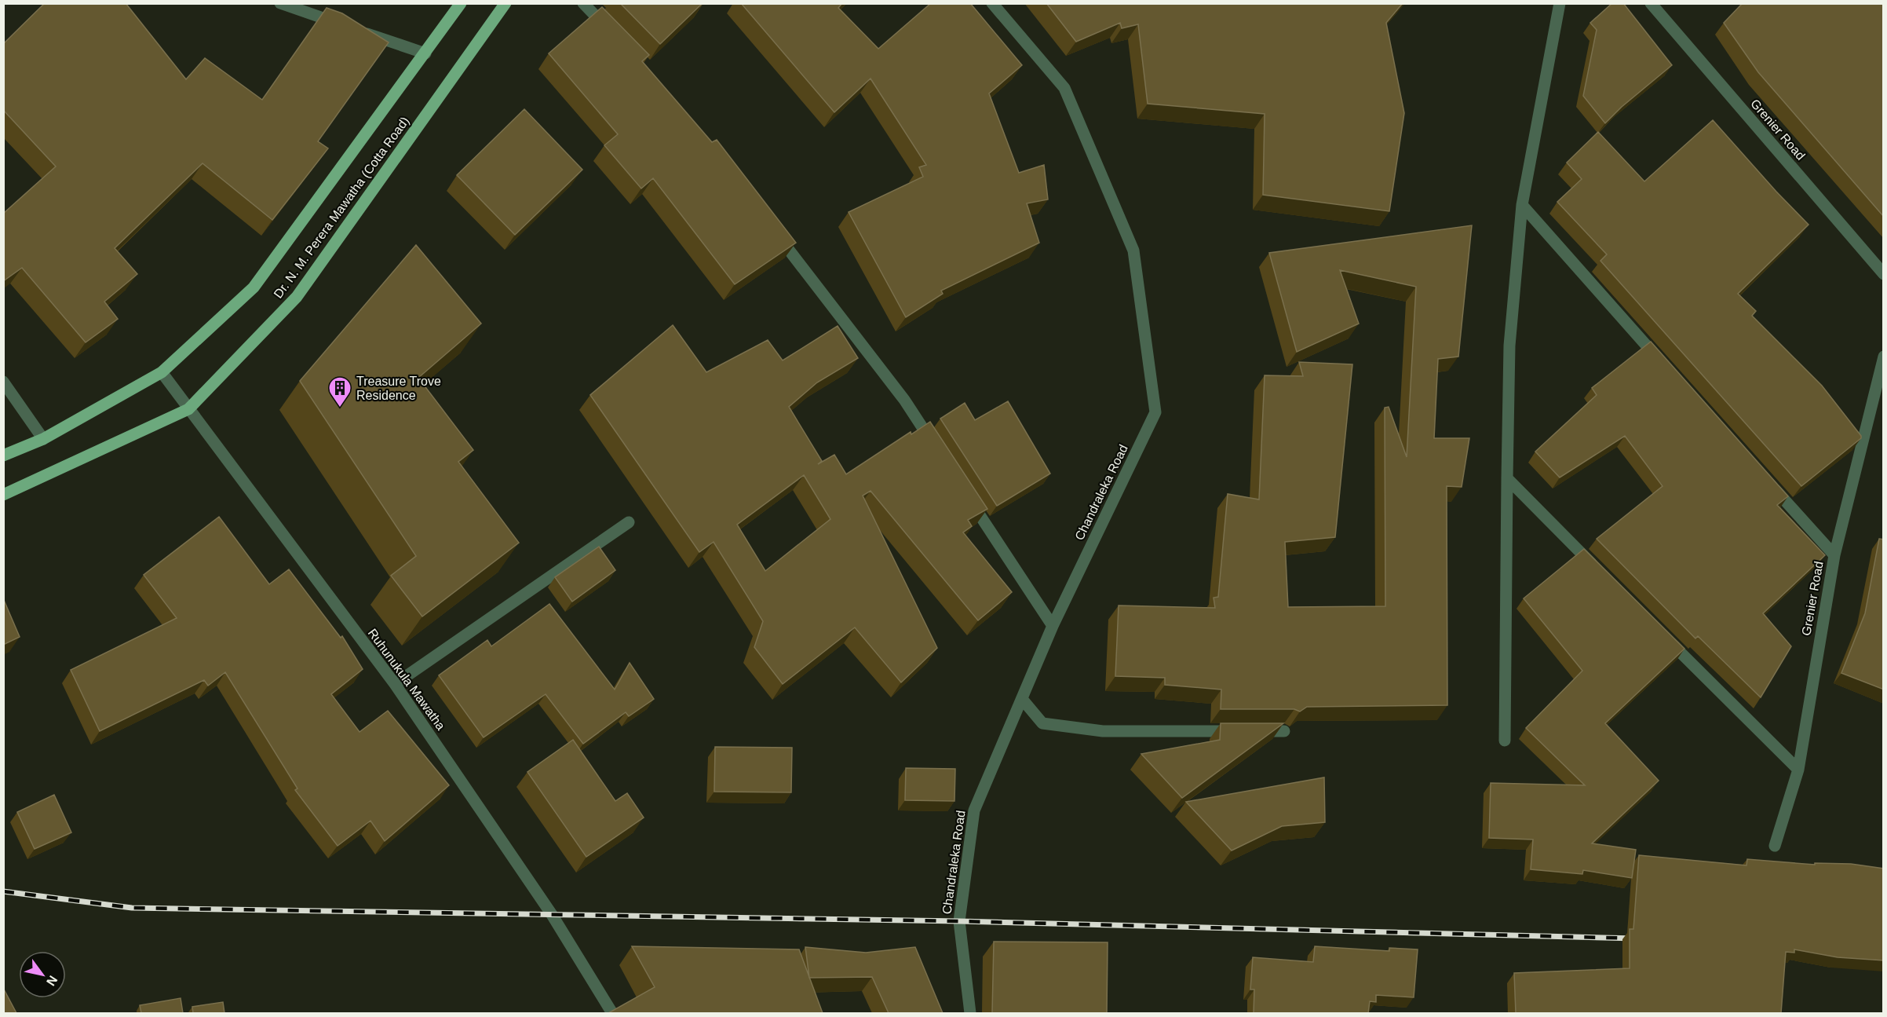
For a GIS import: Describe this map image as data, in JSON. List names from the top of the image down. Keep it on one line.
{"streets":{"main road":["Dr. N. M. Perera Mawatha (Cotta Road)"],"street":["Grenier Road","Chandraleka Road","Ruhunukula Mawatha"]},"crossings":[["Dr. N. M. Perera Mawatha (Cotta Road)","Ruhunukula Mawatha"]],"places":{"building":["Treasure Trove Residence"]},"north":"bottom right"}
